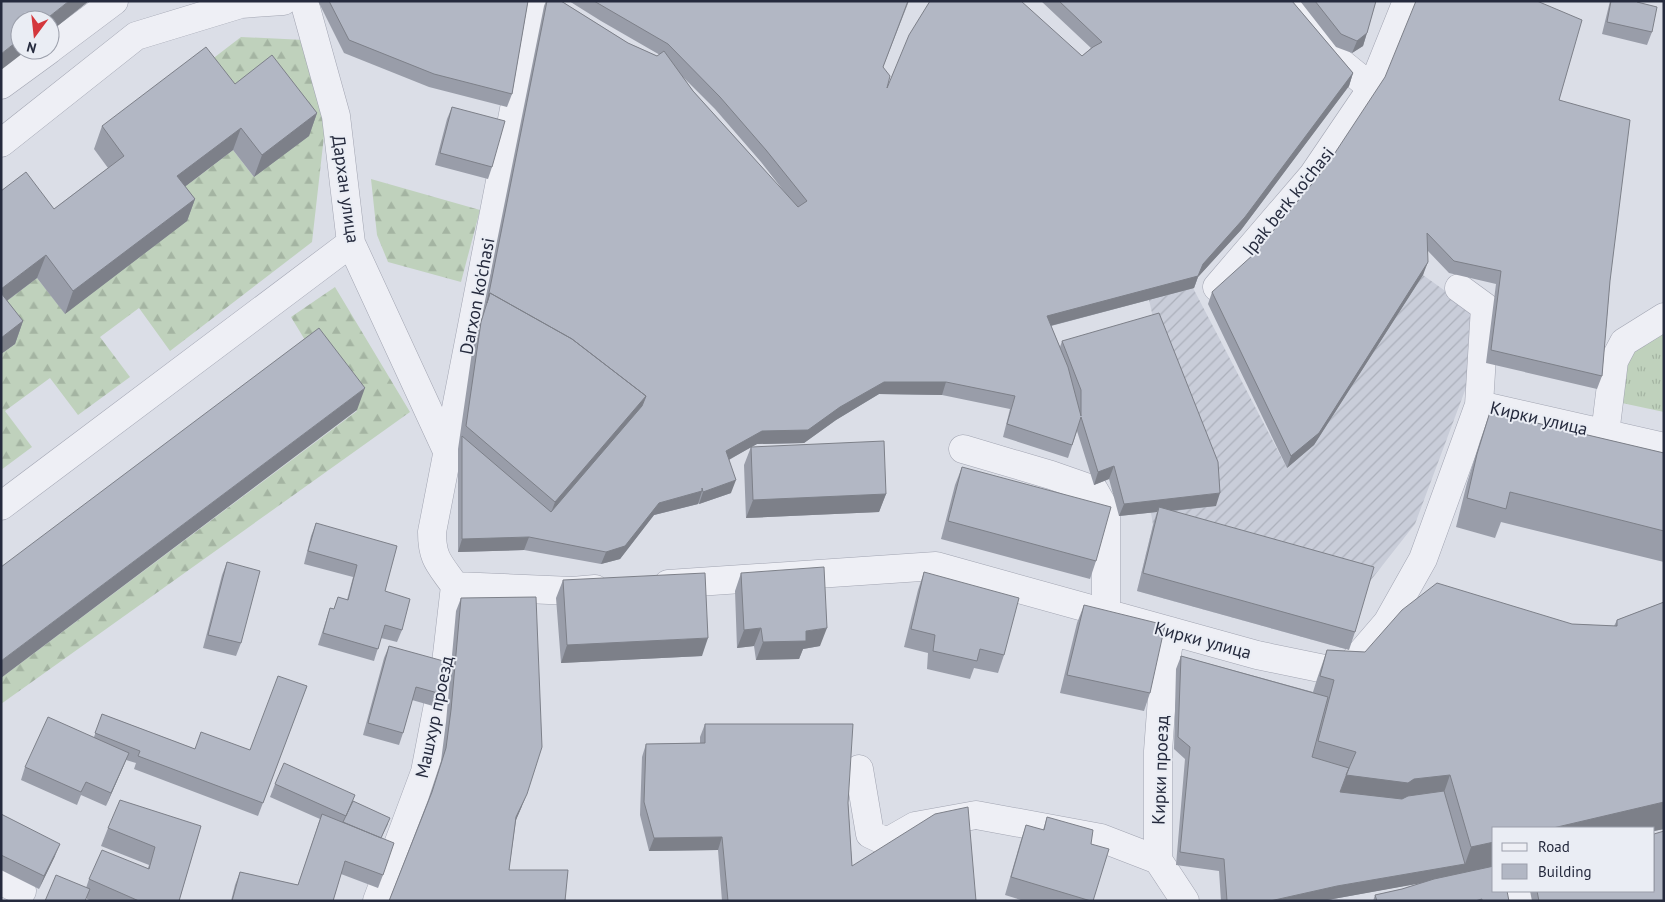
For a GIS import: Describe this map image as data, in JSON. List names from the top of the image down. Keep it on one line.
{"streets":{"street":["Дархан улица","Ipak berk ko'chasi","Darxon ko'chasi","Кирки улица","Машхур проезд","Кирки проезд"]},"crossings":[["Дархан улица","Darxon ko'chasi"],["Darxon ko'chasi","Кирки улица"],["Darxon ko'chasi","Машхур проезд"],["Кирки улица","Машхур проезд"],["Кирки улица","Кирки проезд"]],"legend":["Road","Building"],"north":"bottom"}
